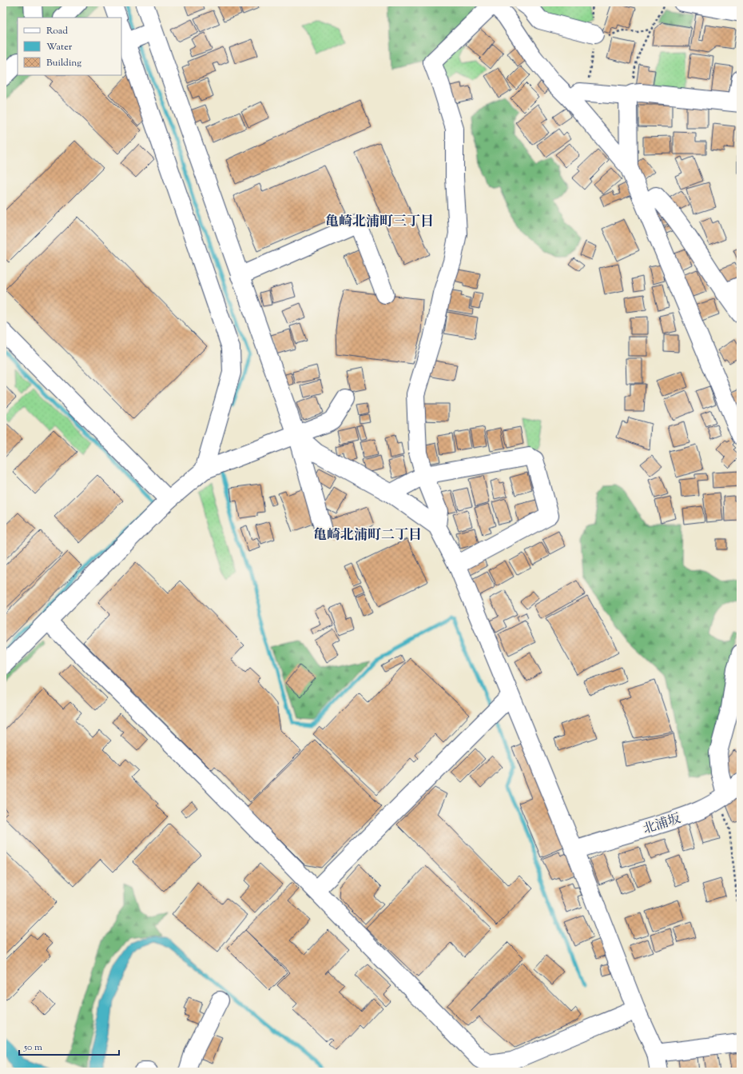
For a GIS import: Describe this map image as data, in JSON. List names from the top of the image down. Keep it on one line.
{"streets":{"street":["北浦坂"]},"districts":["亀崎北浦町三丁目","亀崎北浦町二丁目"],"legend":["Road","Water","Building"],"scale_bar":"50 m"}
